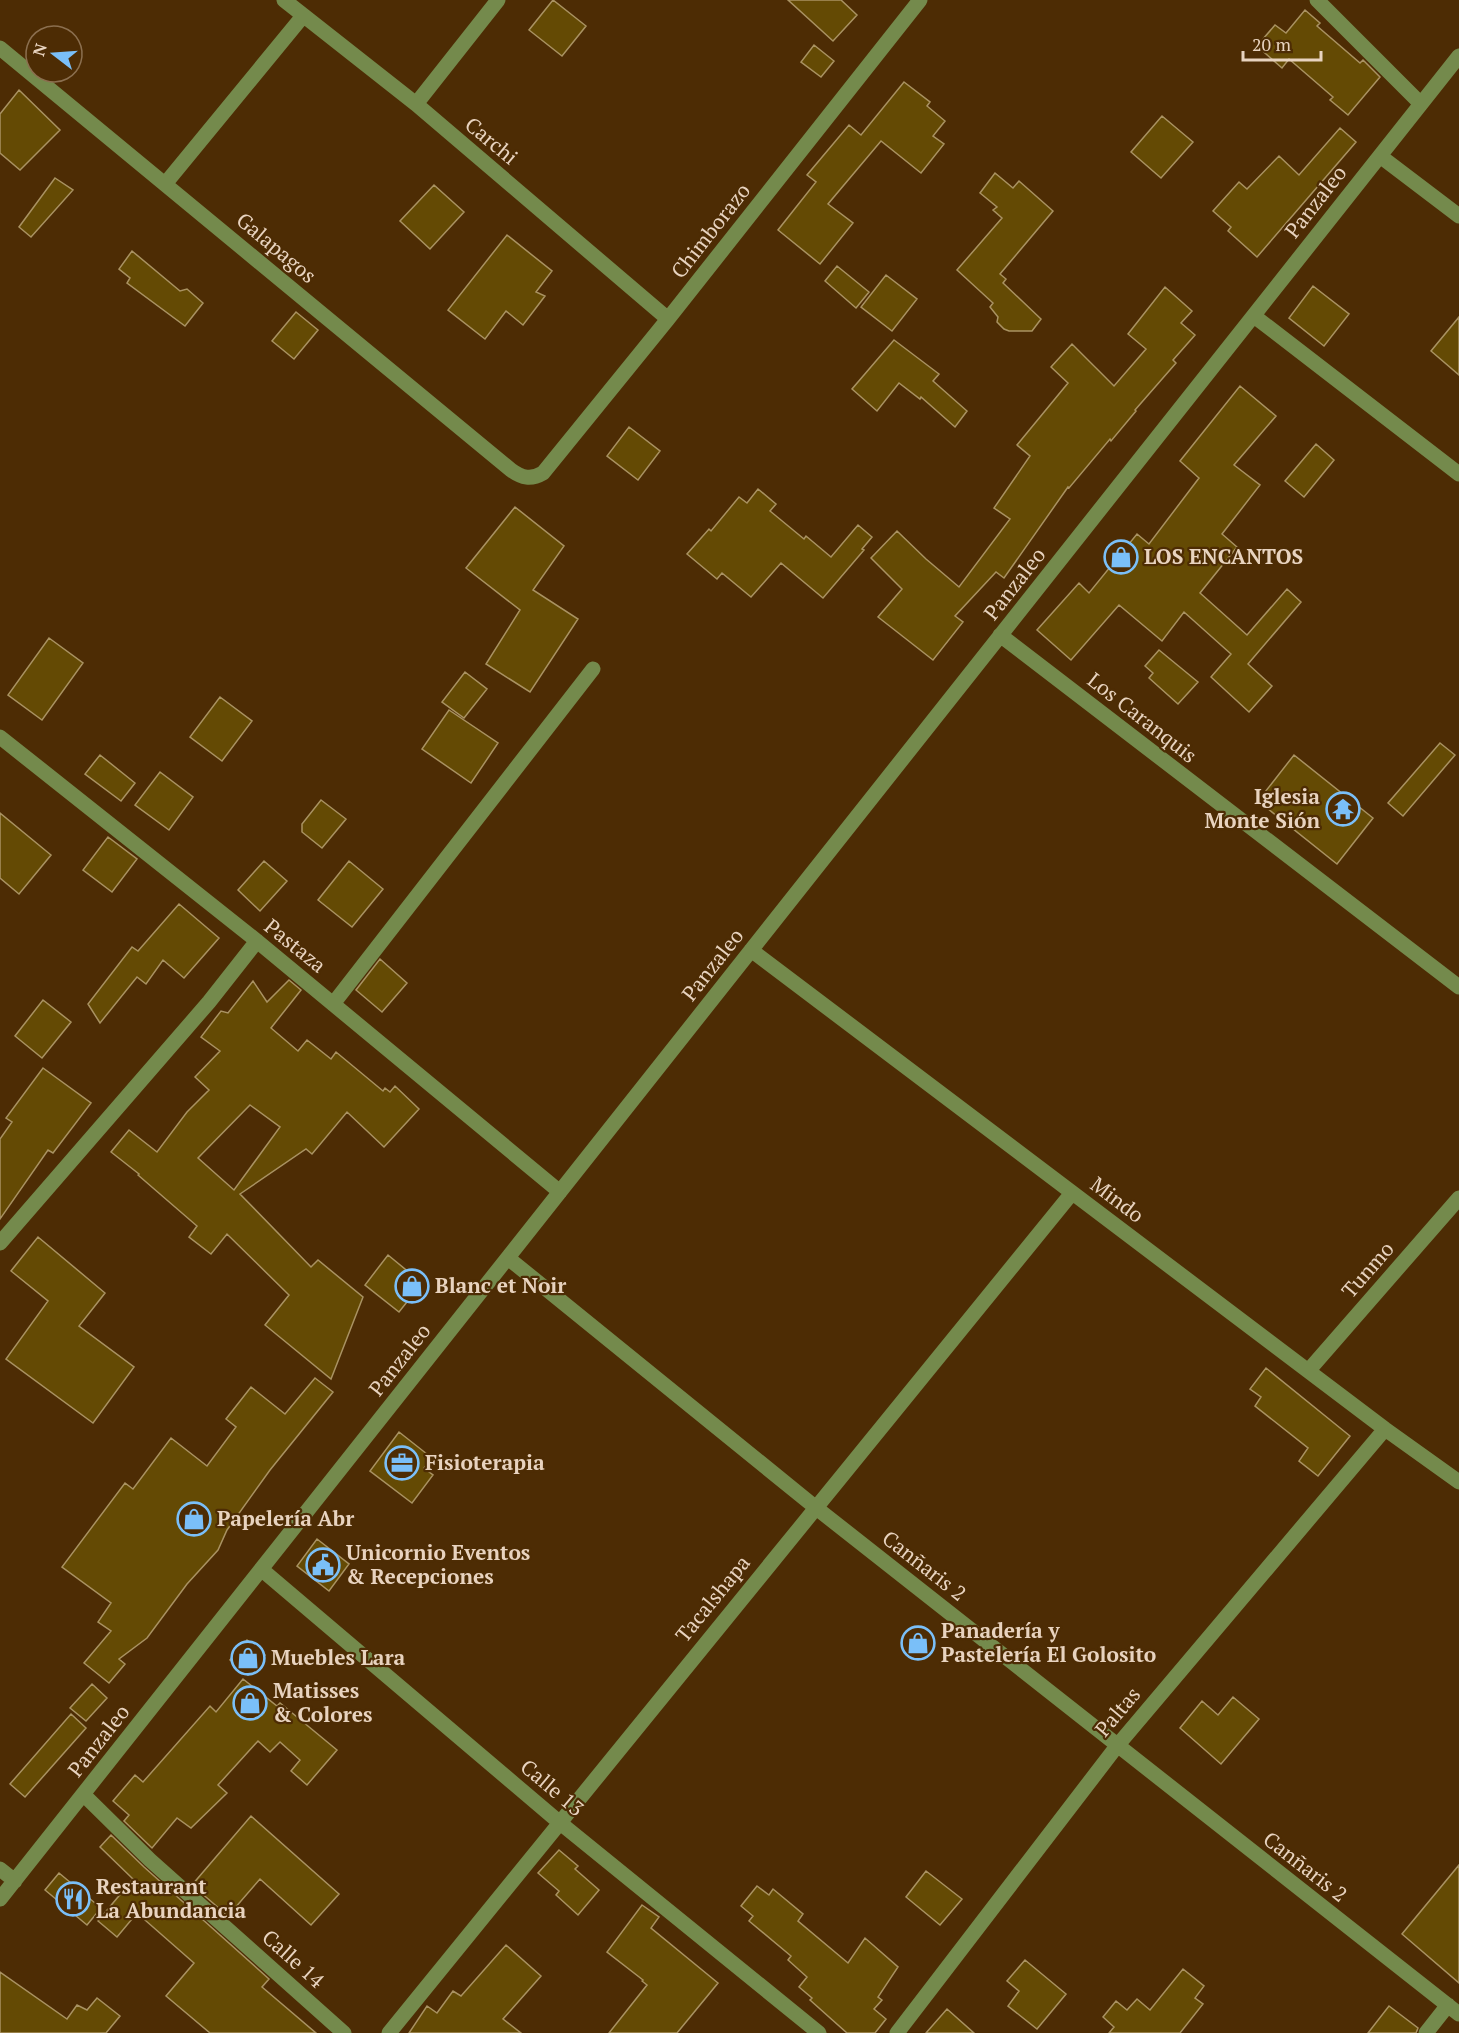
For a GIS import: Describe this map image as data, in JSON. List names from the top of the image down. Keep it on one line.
{"streets":{"street":["Carchi","Panzaleo","Chimborazo","Galapagos","Los Caranquis","Pastaza","Mindo","Tunmo","Canñaris 2","Tacalshapa","Paltas","Calle 13","Calle 14"]},"crossings":[["Carchi","Chimborazo"],["Panzaleo","Los Caranquis"],["Panzaleo","Pastaza"],["Panzaleo","Mindo"],["Panzaleo","Canñaris 2"],["Panzaleo","Calle 13"],["Panzaleo","Calle 14"],["Chimborazo","Galapagos"],["Mindo","Tunmo"],["Mindo","Tacalshapa"],["Mindo","Paltas"],["Canñaris 2","Tacalshapa"],["Canñaris 2","Paltas"],["Tacalshapa","Calle 13"]],"places":{"shop":["LOS ENCANTOS","Blanc et Noir","Papelería Abr","Panadería y Pastelería El Golosito","Muebles Lara","Matisses & Colores"],"temple":["Iglesia Monte Sión"],"office":["Fisioterapia"],"public building":["Unicornio Eventos & Recepciones"],"restaurant":["Restaurant La Abundancia"]},"scale_bar":"20 m","north":"left"}
